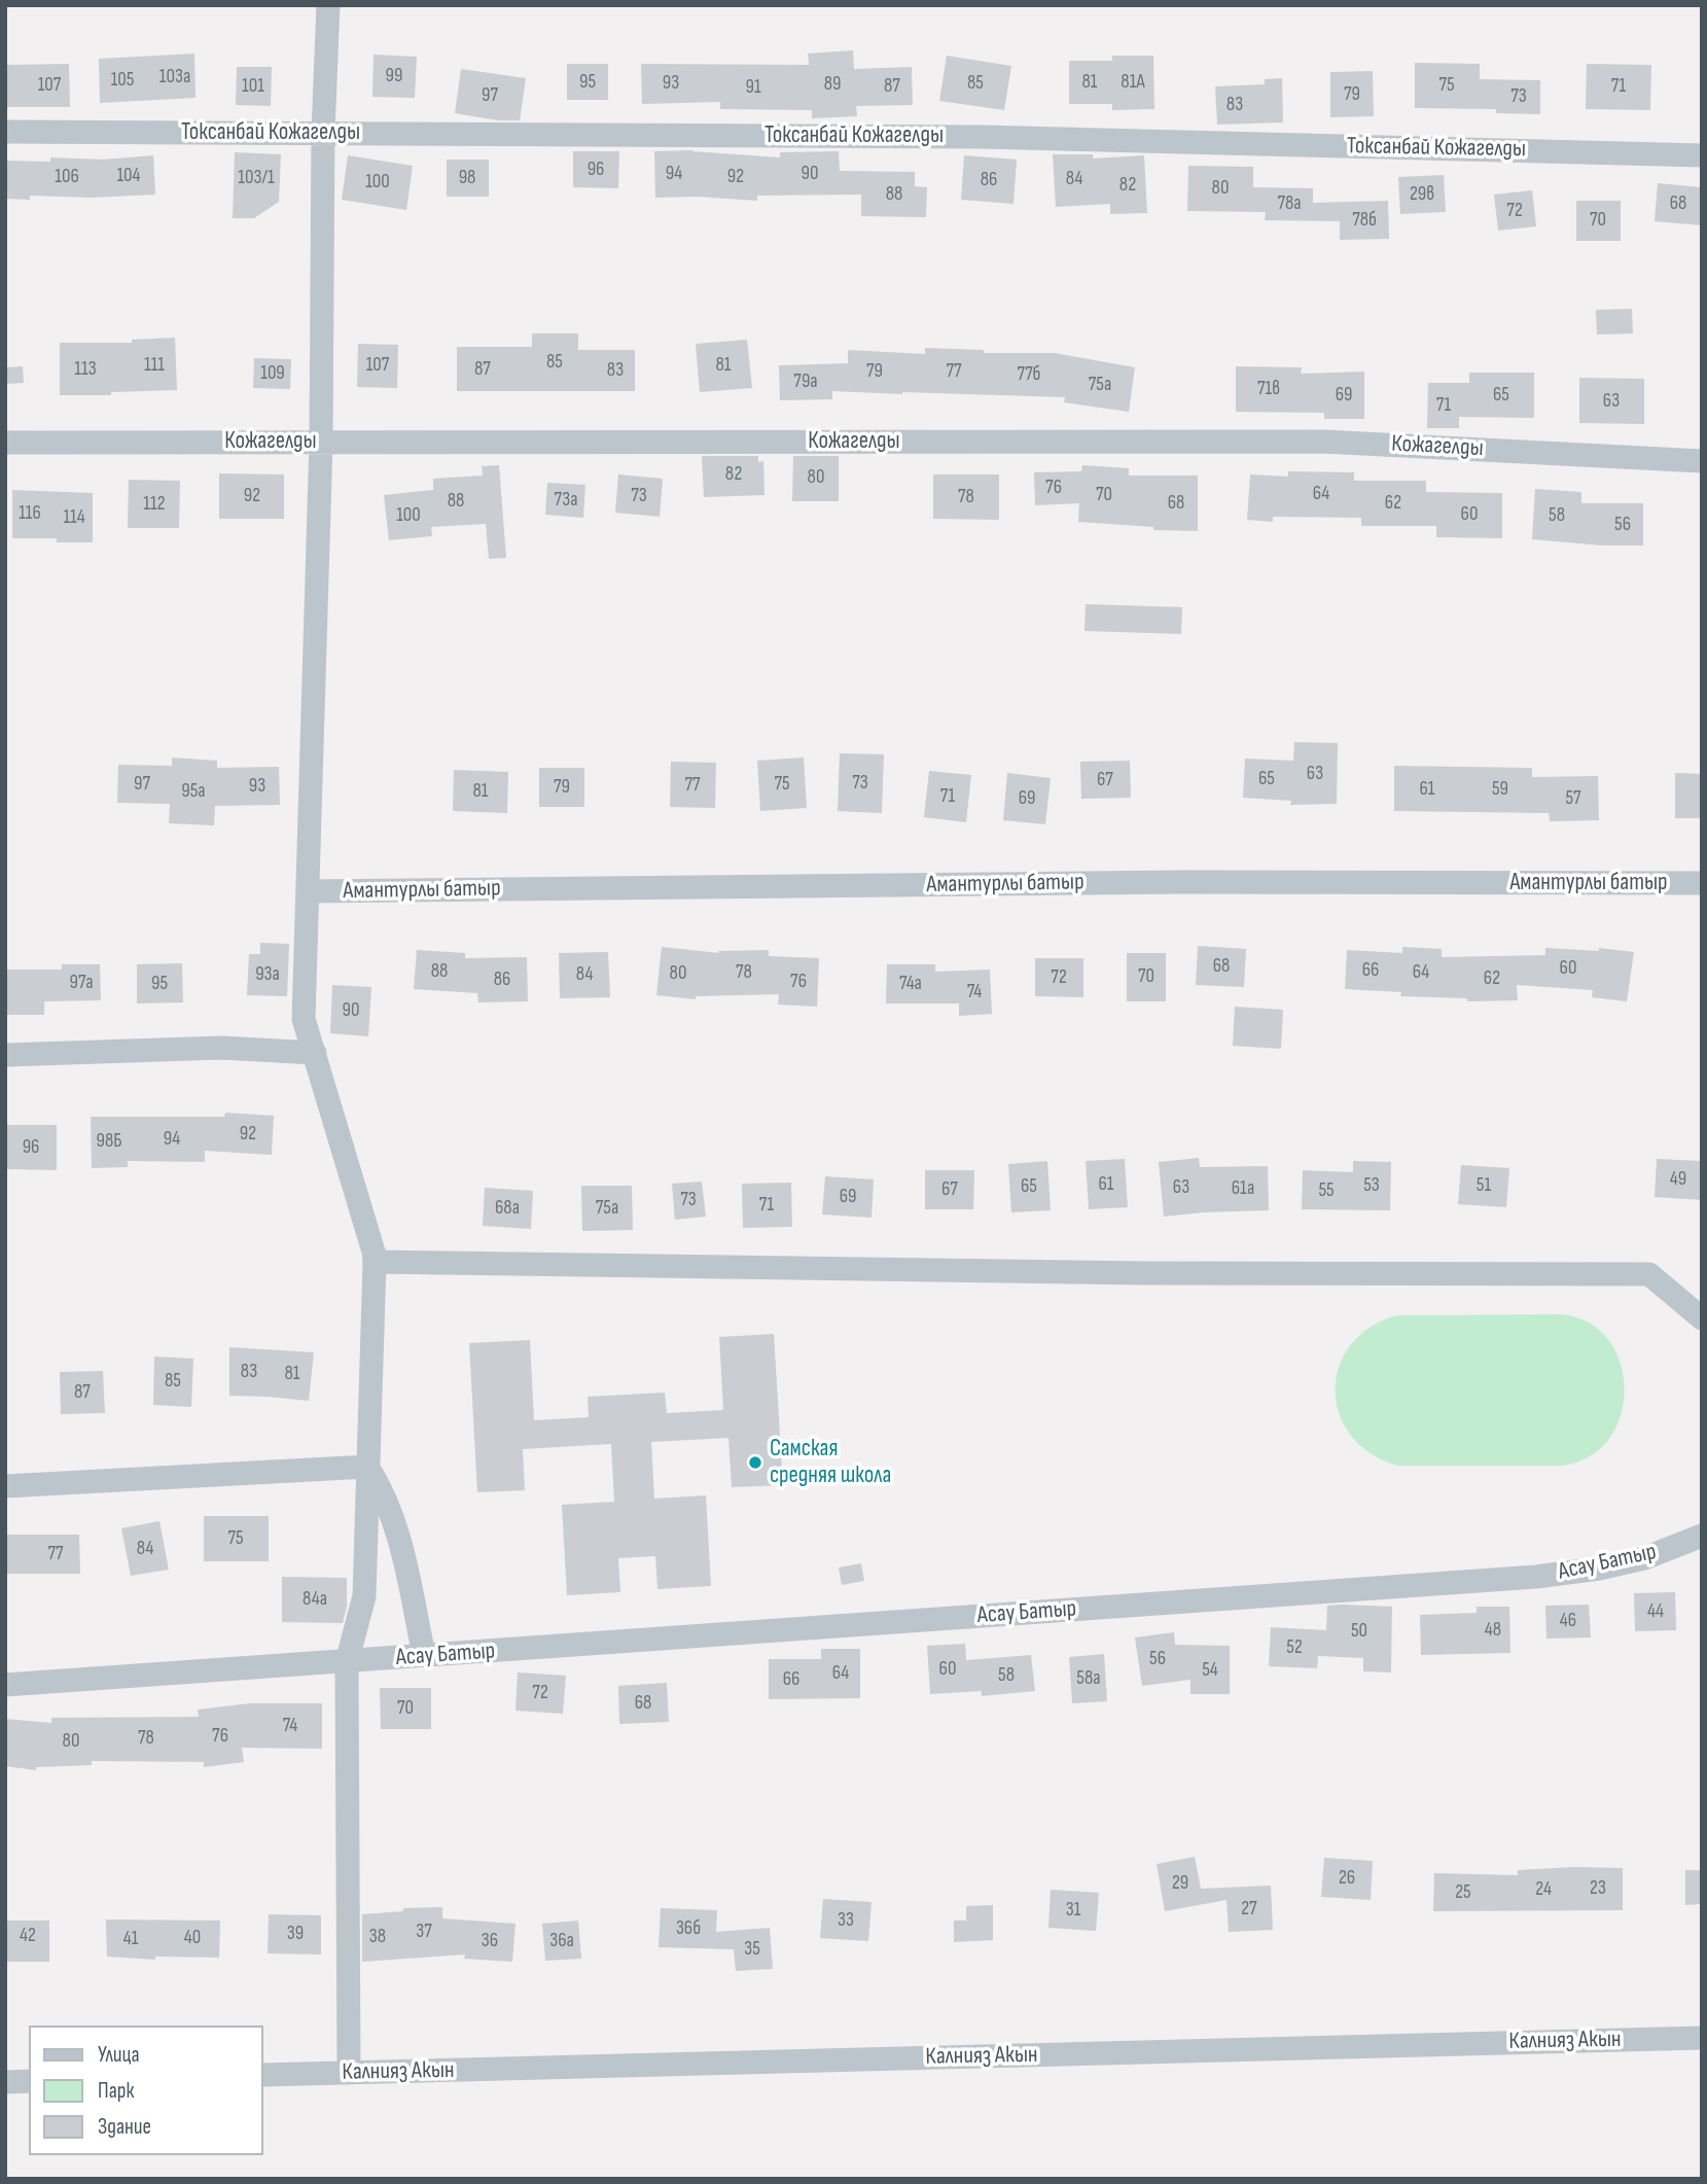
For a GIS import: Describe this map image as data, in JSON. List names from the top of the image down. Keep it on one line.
{"streets":{"street":["Токсанбай Кожагелды","Кожагелды","Амантурлы батыр","Асау Батыр","Калнияз Акын"]},"places":["Самская средняя школа"],"house_numbers":["99","103а","105","95","81","81А","93","85","89","107","75","101","87","71","91","79","97","73","83","96","94","90","104","106","92","103/1","98","84","86","100","82","80","88","29в","78а","68","72","78б","70","85","111","107","81","113","87","83","79","77","109","77б","79а","75а","71в","69","65","63","71","82","80","76","64","70","92","73","78","73а","88","68","62","112","116","60","100","58","114","56","63","65","67","73","97","75","77","93","79","61","59","95а","81","71","69","57","68","60","66","88","78","64","80","93а","84","70","72","62","86","76","97а","95","74а","74","90","92","94","98Б","96","49","61","53","51","65","63","61а","67","55","69","73","71","68а","75а","83","81","85","87","75","84","77","84а","44","46","48","50","52","56","60","54","64","58","58а","66","72","68","70","74","76","78","80","26","29","23","24","25","27","31","33","36б","37","39","42","38","40","41","36","36а","35"],"legend":["Улица","Парк","Здание"]}
